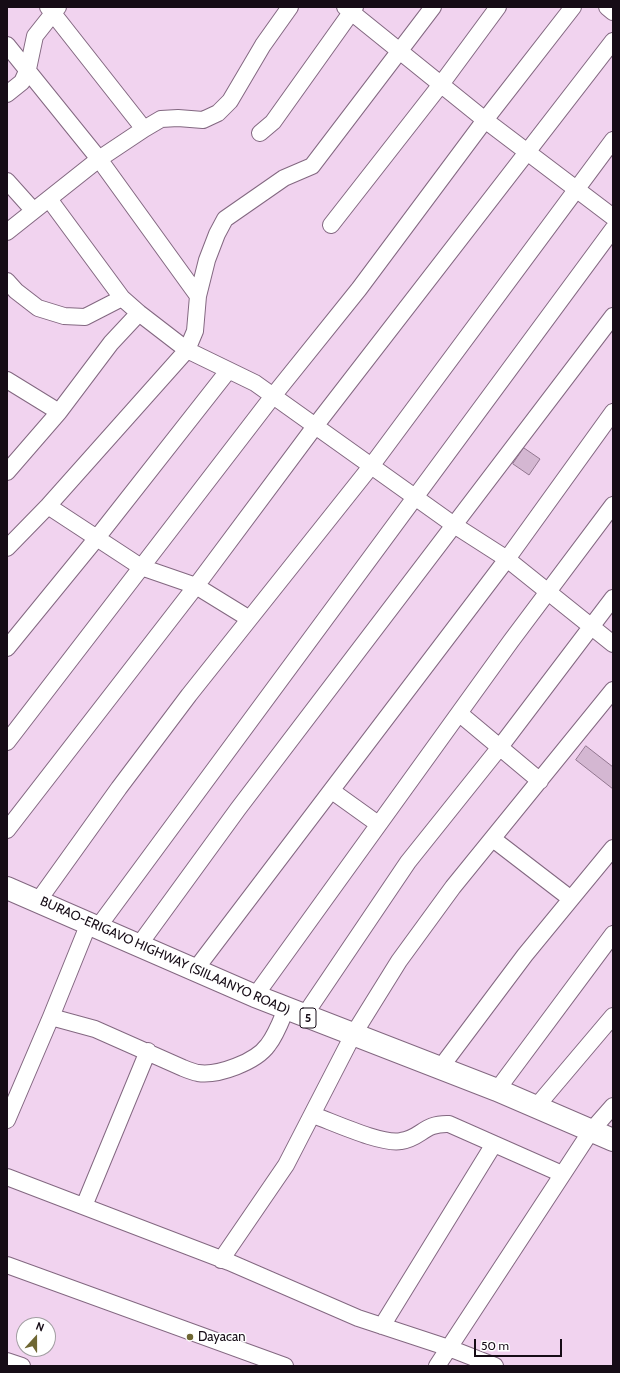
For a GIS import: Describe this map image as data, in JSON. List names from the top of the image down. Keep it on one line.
{"streets":{"highway":["BURAO-ERIGAVO HIGHWAY (SIILAANYO ROAD)","5"]},"places":["Dayacan"],"scale_bar":"50 m","north":"top"}
